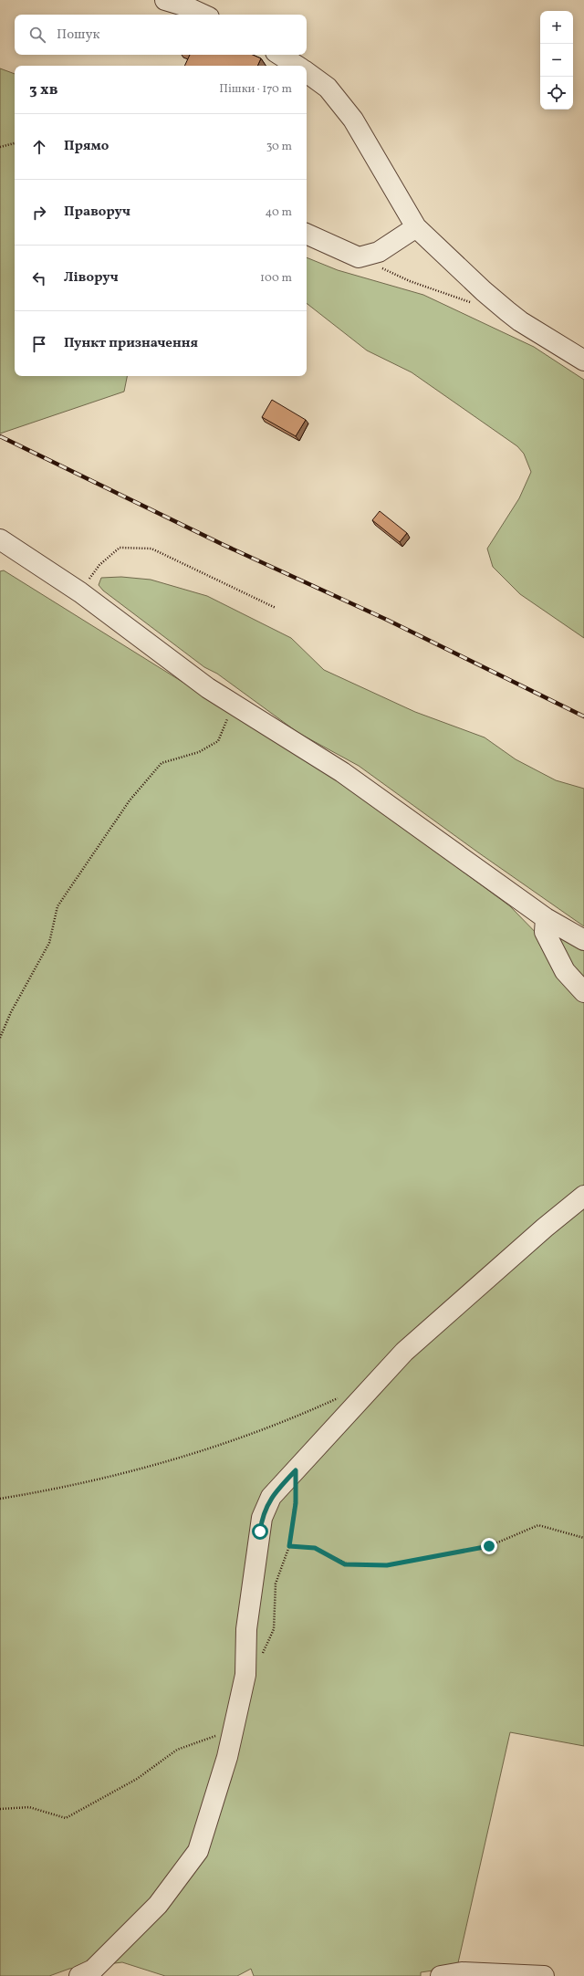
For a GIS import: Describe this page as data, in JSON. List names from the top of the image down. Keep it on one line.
{"page":{"map_buttons":["+","−"],"search":"Пошук","heading":["3 хв","Пішки · 170 m"],"list":[["Прямо","30 m"],["Праворуч","40 m"],["Ліворуч","100 m"],"Пункт призначення"]}}
